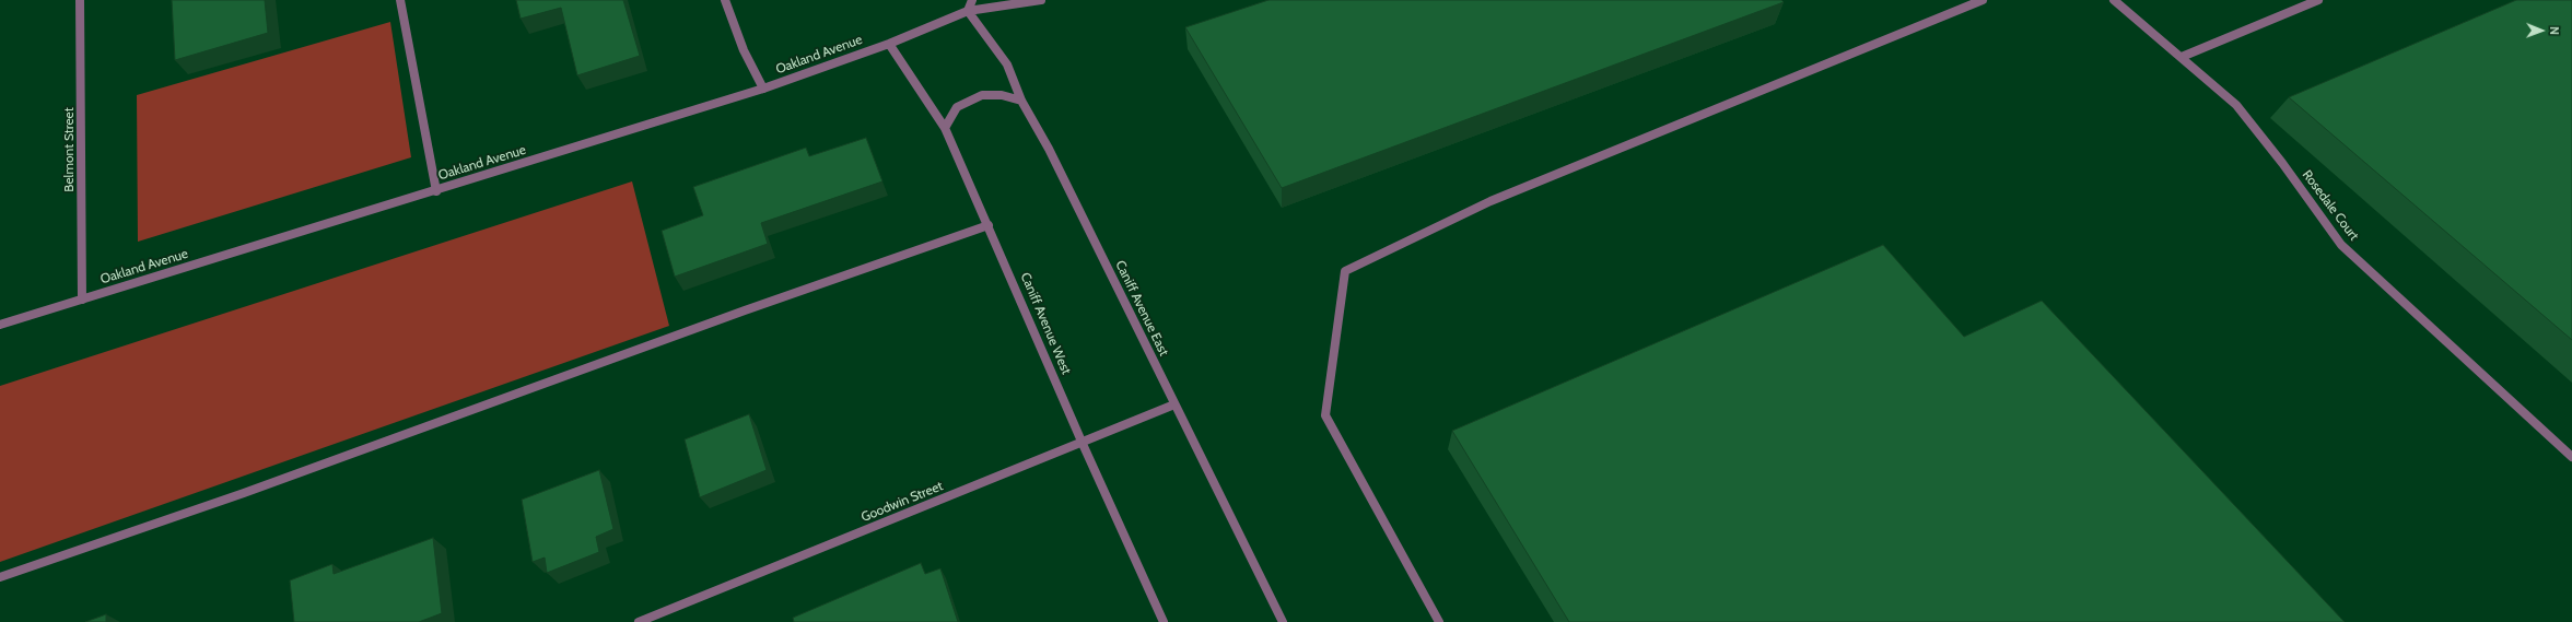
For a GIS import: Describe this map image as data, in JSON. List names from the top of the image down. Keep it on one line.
{"streets":{"street":["Oakland Avenue","Belmont Street","Rosedale Court","Caniff Avenue East","Caniff Avenue West","Goodwin Street"]},"crossings":[["Oakland Avenue","Belmont Street"],["Oakland Avenue","Caniff Avenue East"],["Oakland Avenue","Caniff Avenue West"],["Caniff Avenue East","Goodwin Street"],["Caniff Avenue West","Goodwin Street"]],"north":"right"}
